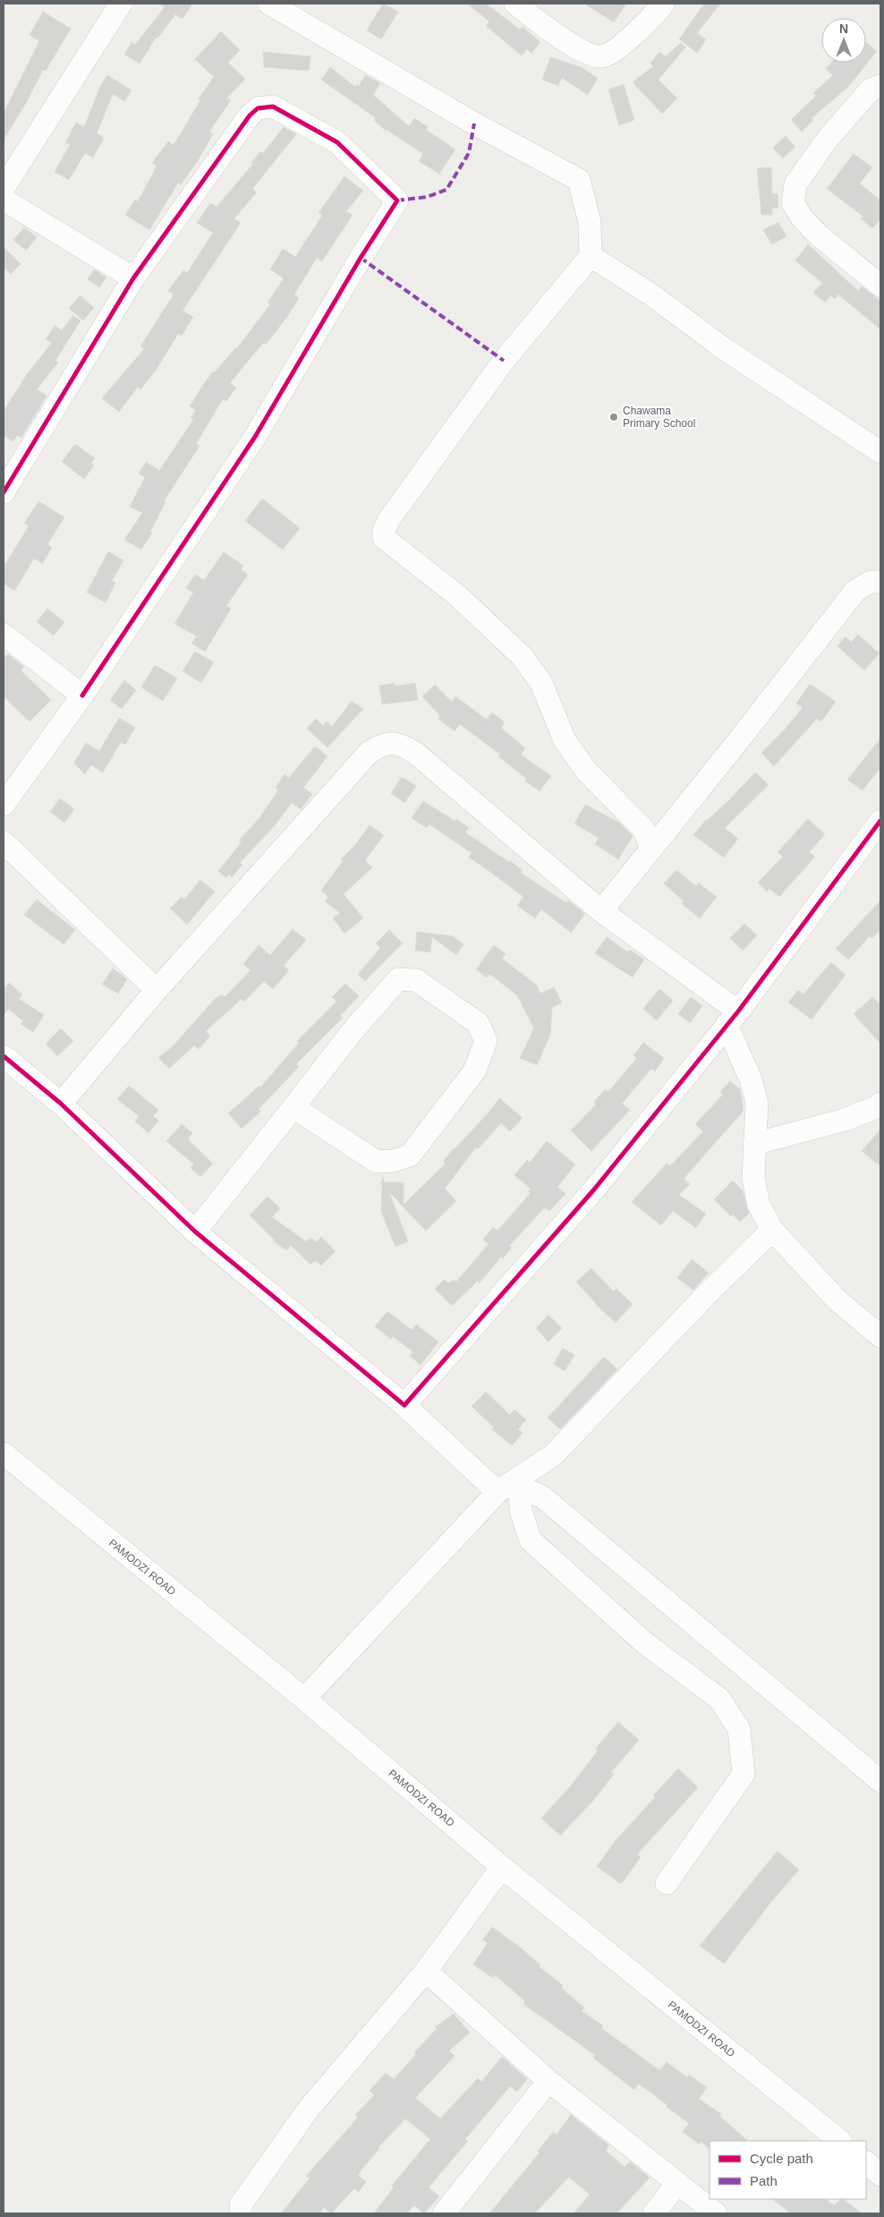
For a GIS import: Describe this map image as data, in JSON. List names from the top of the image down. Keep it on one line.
{"streets":{"street":["PAMODZI ROAD"]},"places":["Chawama Primary School"],"legend":["Cycle path","Path"],"north":"top"}
